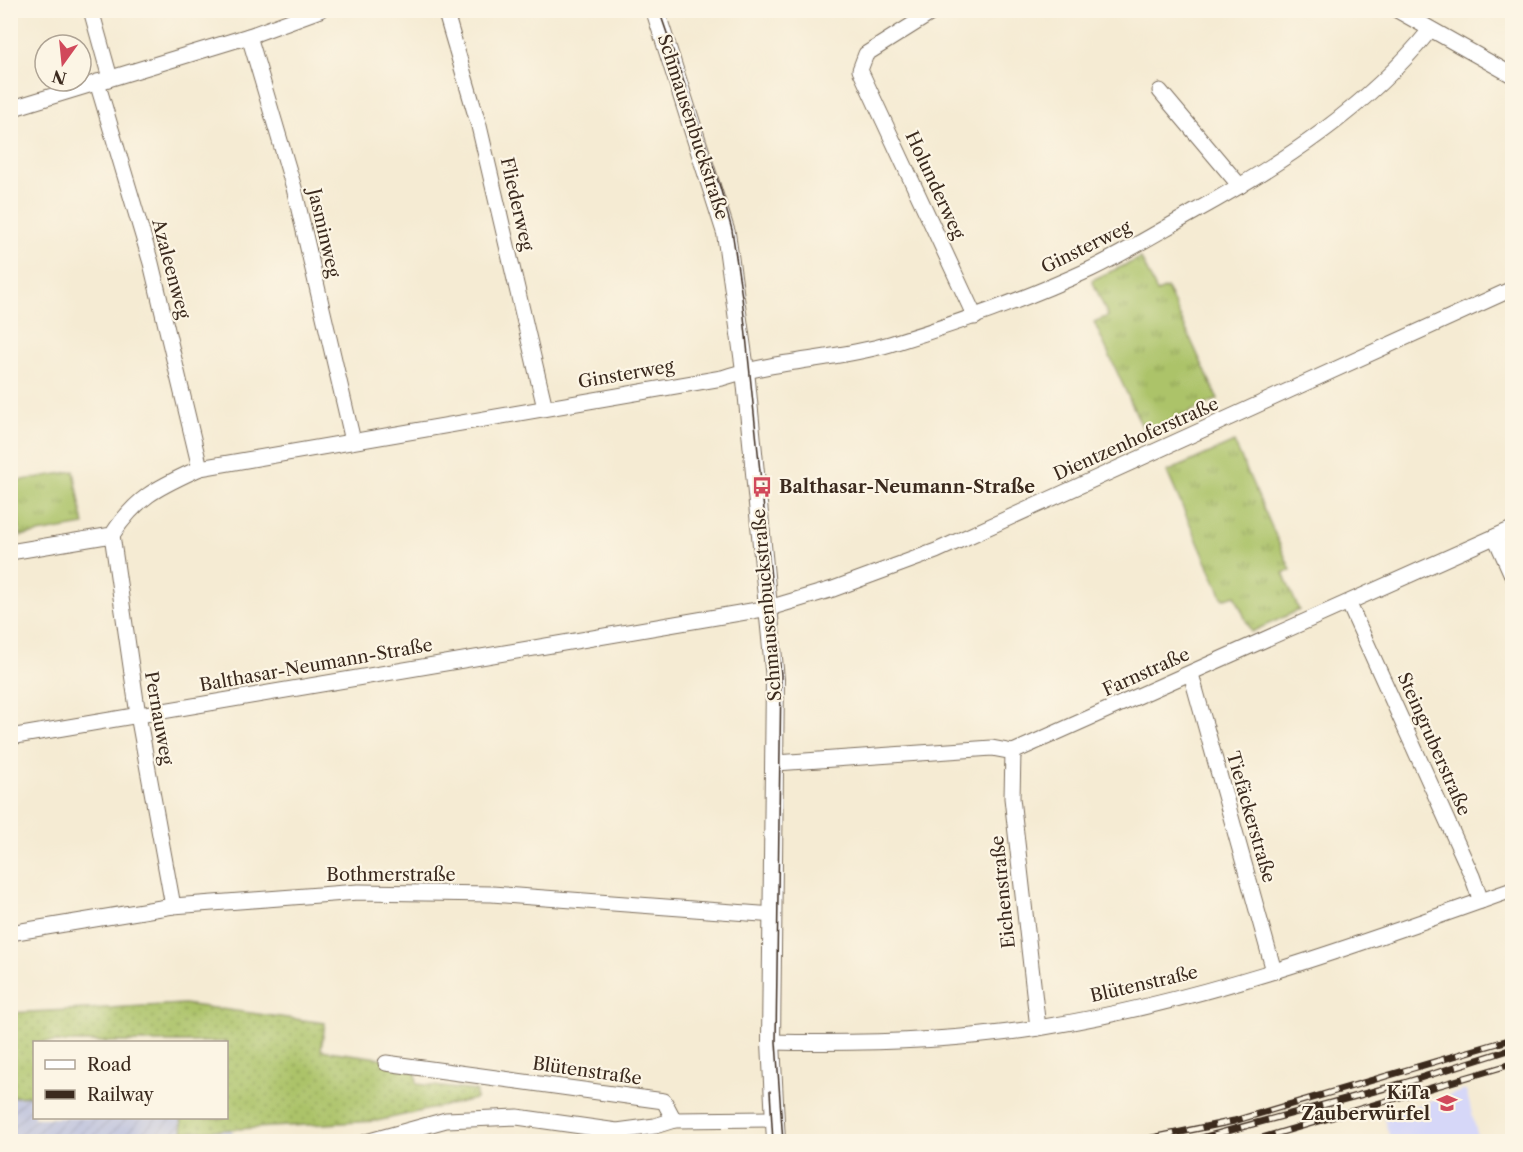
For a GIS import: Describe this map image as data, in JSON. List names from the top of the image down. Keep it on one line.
{"streets":{"street":["Schmausenbuckstraße","Holunderweg","Fliederweg","Jasminweg","Ginsterweg","Azaleenweg","Dientzenhoferstraße","Balthasar-Neumann-Straße","Farnstraße","Pernauweg","Steingruberstraße","Tiefäckerstraße","Bothmerstraße","Eichenstraße","Blütenstraße"]},"crossings":[["Schmausenbuckstraße","Ginsterweg"],["Schmausenbuckstraße","Dientzenhoferstraße"],["Schmausenbuckstraße","Balthasar-Neumann-Straße"],["Schmausenbuckstraße","Bothmerstraße"],["Schmausenbuckstraße","Blütenstraße"],["Holunderweg","Ginsterweg"],["Fliederweg","Ginsterweg"],["Jasminweg","Ginsterweg"],["Ginsterweg","Azaleenweg"],["Ginsterweg","Pernauweg"],["Dientzenhoferstraße","Balthasar-Neumann-Straße"],["Balthasar-Neumann-Straße","Pernauweg"],["Farnstraße","Steingruberstraße"],["Farnstraße","Tiefäckerstraße"],["Farnstraße","Eichenstraße"],["Pernauweg","Bothmerstraße"],["Steingruberstraße","Blütenstraße"],["Tiefäckerstraße","Blütenstraße"],["Eichenstraße","Blütenstraße"]],"places":{"bus stop":["Balthasar-Neumann-Straße"],"school or university":["KiTa Zauberwürfel"]},"legend":["Road","Railway"],"north":"bottom"}
